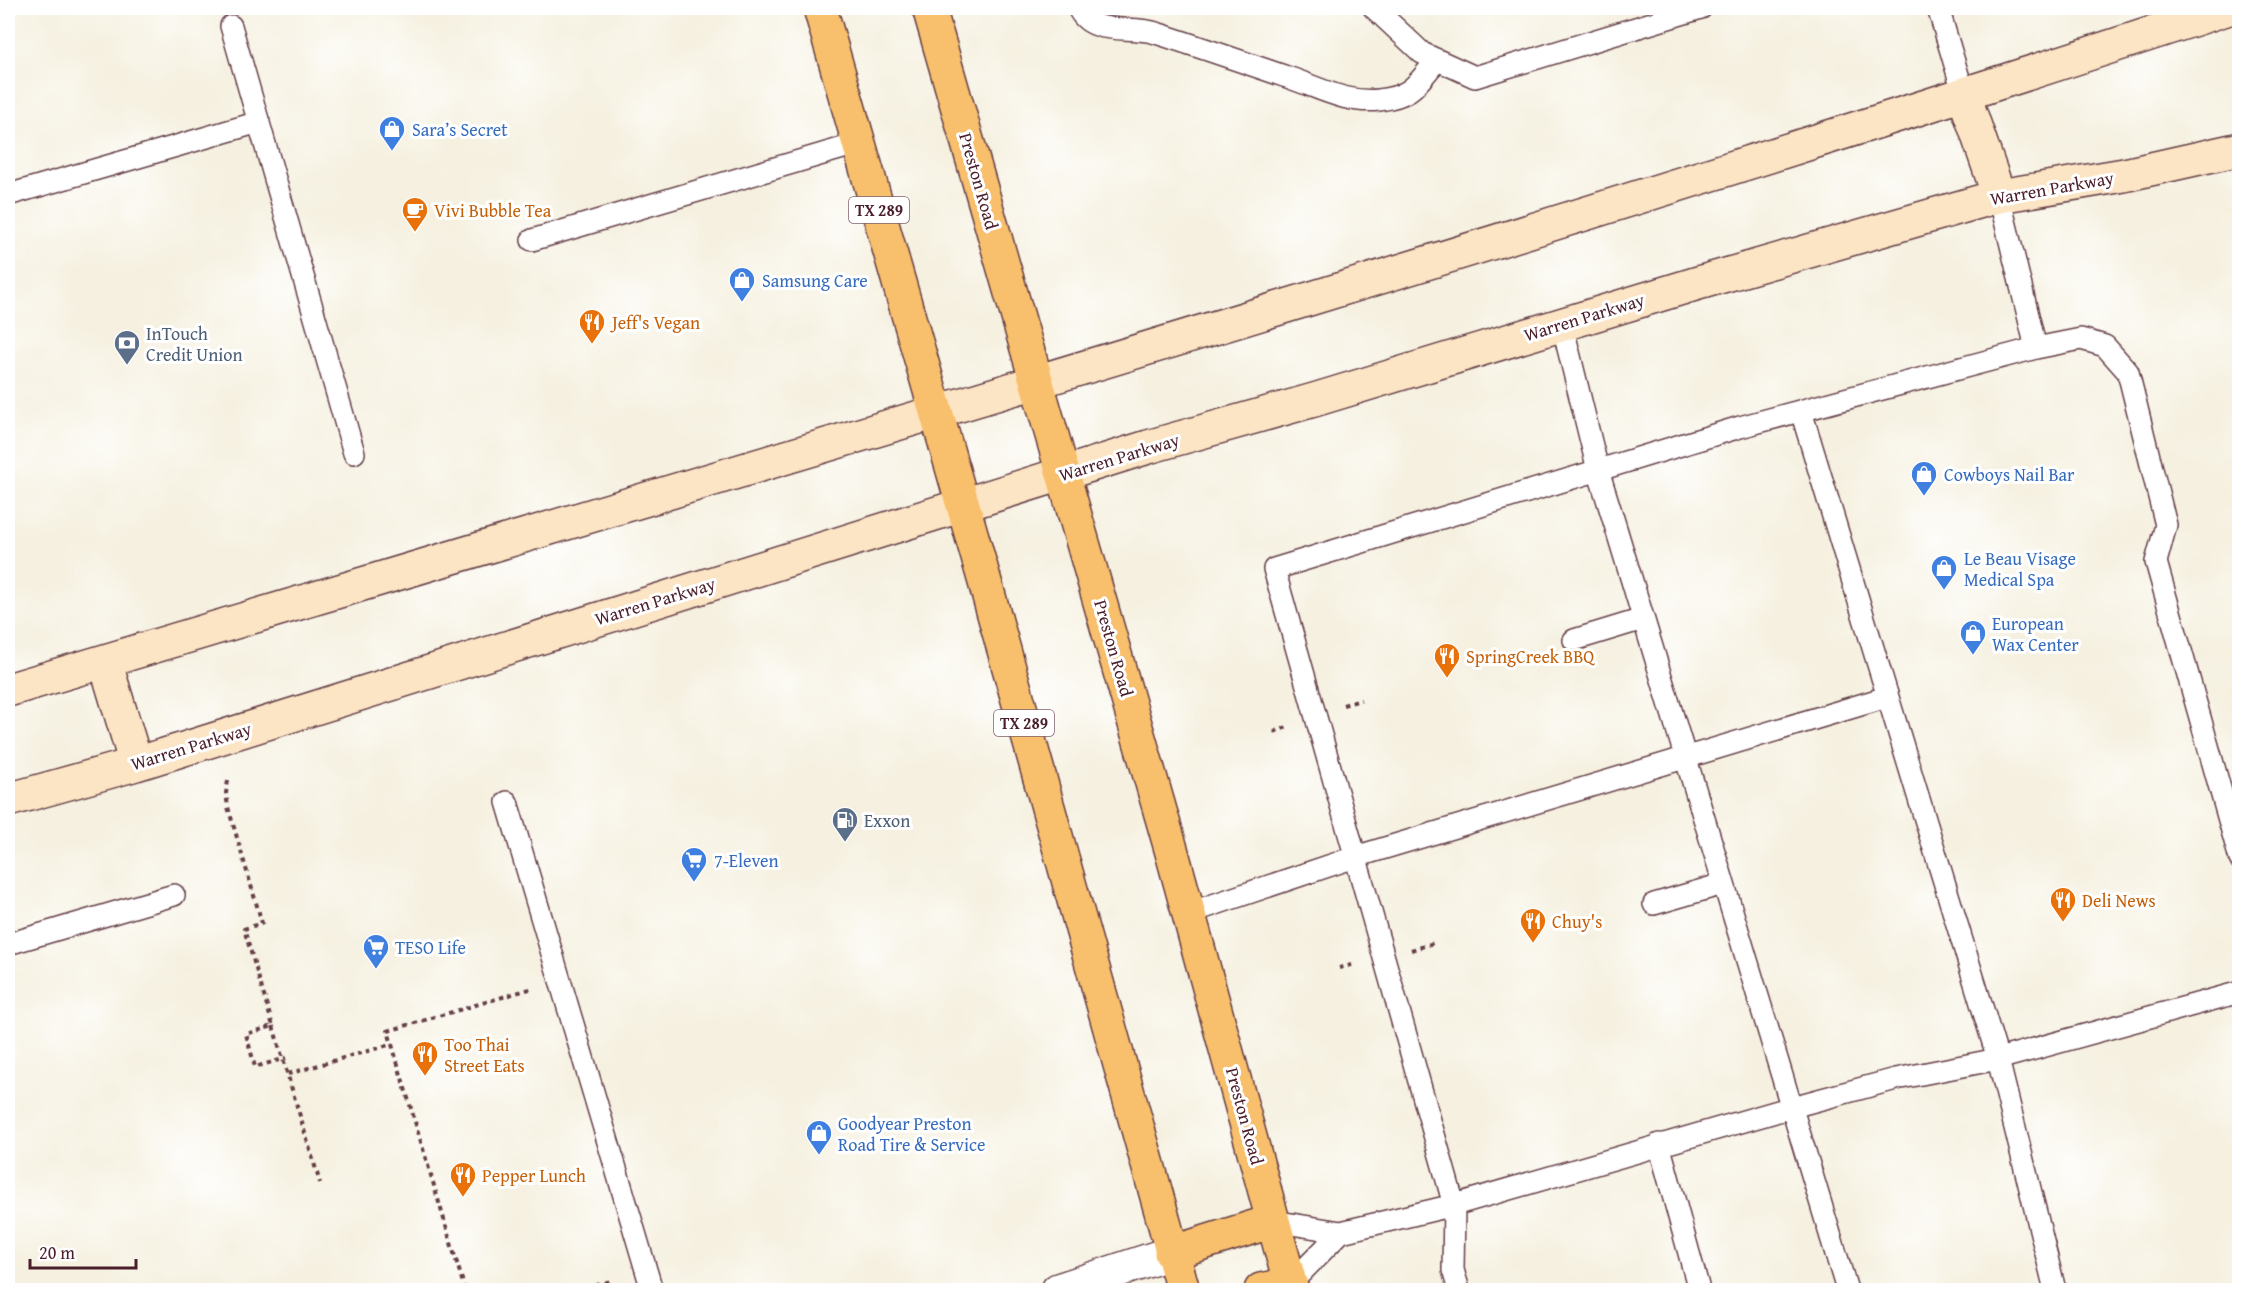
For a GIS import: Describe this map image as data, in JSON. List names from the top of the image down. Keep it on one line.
{"streets":{"main road":["Preston Road","Warren Parkway","TX 289"]},"crossings":[["Preston Road","Warren Parkway"],["Warren Parkway","TX 289"]],"places":{"shop":["Sara’s Secret","Samsung Care","Cowboys Nail Bar","Le Beau Visage Medical Spa","European Wax Center","Goodyear Preston Road Tire & Service"],"cafe":["Vivi Bubble Tea"],"restaurant":["Jeff's Vegan","SpringCreek BBQ","Deli News","Chuy's","Too Thai Street Eats","Pepper Lunch"],"bank":["InTouch Credit Union"],"fuel station":["Exxon"],"supermarket":["7-Eleven","TESO Life"]},"scale_bar":"20 m"}
